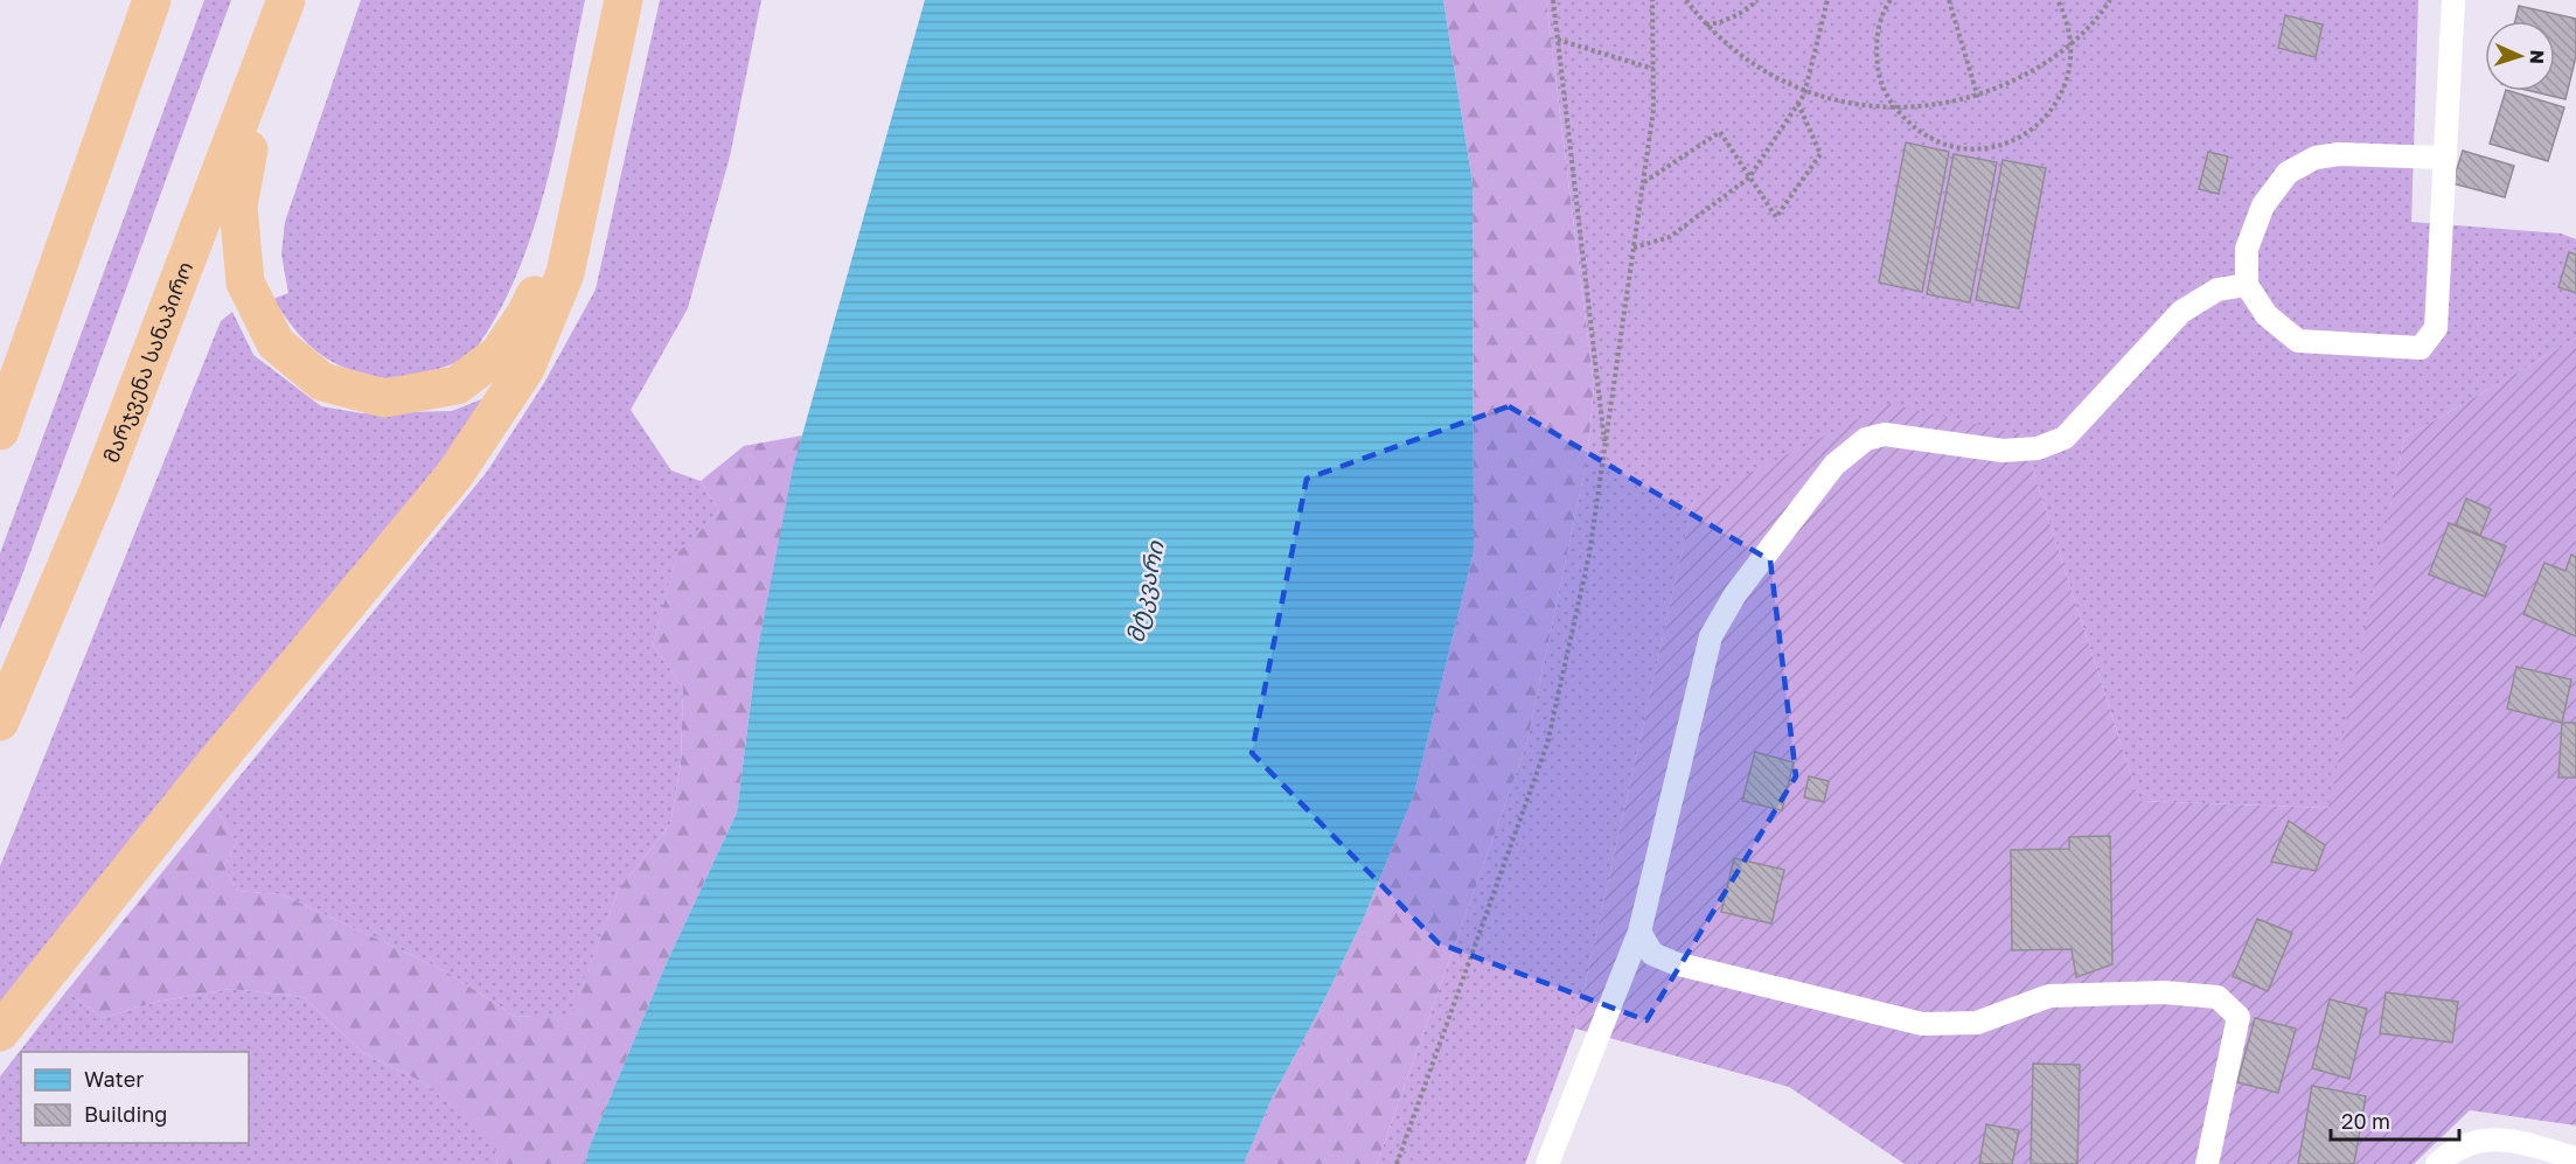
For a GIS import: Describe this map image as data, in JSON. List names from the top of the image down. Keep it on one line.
{"streets":{"highway":["მარჯვენა სანაპირო"]},"water":["მტკვარი"],"legend":["Water","Building"],"scale_bar":"20 m","north":"right"}
